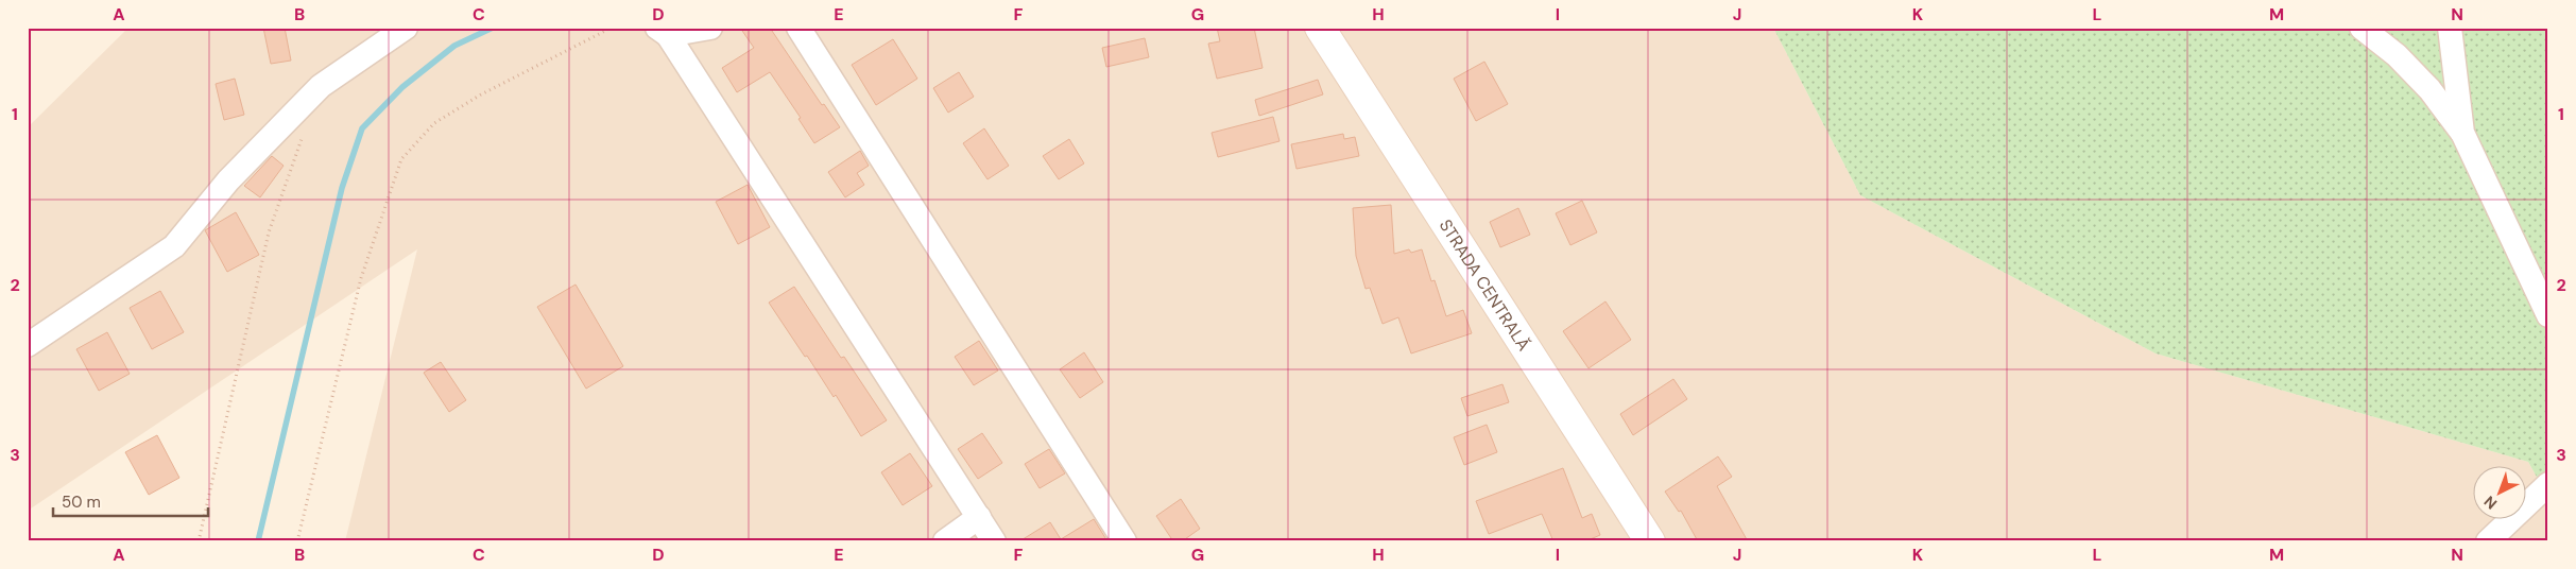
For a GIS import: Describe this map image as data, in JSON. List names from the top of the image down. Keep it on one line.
{"streets":{"main road":["STRADA CENTRALĂ"]},"scale_bar":"50 m","north":"bottom left","grid":{"columns":["A","B","C","D","E","F","G","H","I","J","K","L","M","N"],"rows":["1","2","3"]}}
